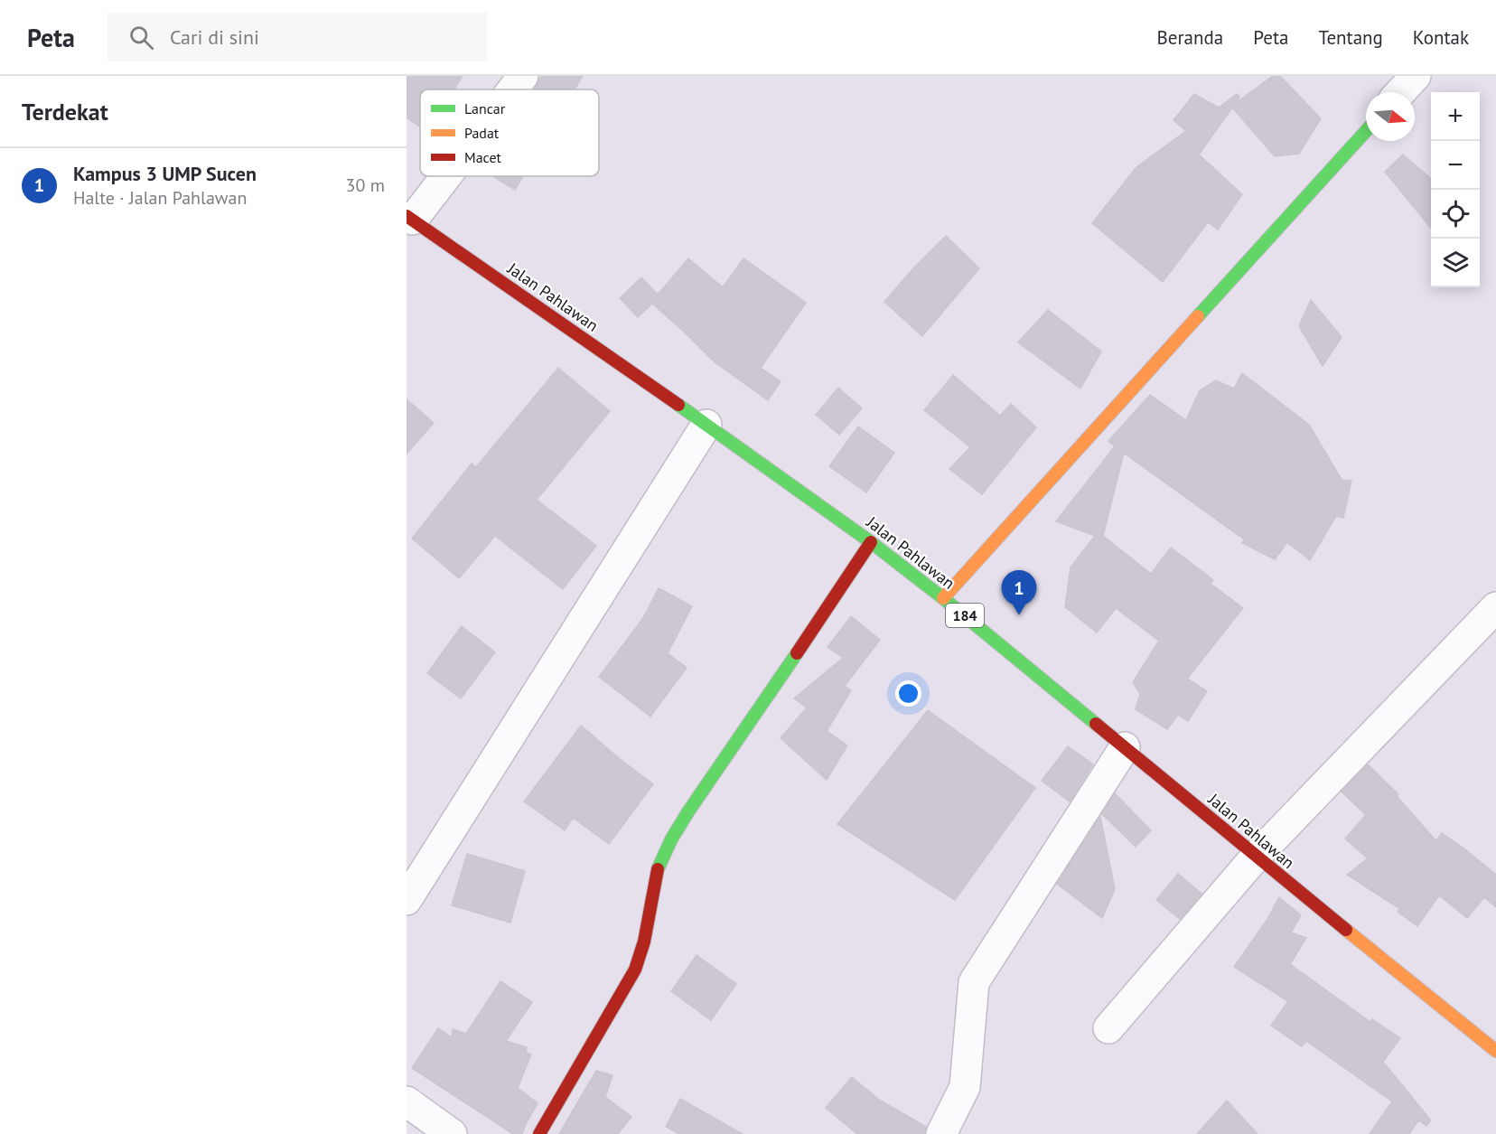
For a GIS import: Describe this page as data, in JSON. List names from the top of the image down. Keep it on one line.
{"streets":{"main road":["Jalan Pahlawan","184"]},"legend":["Lancar","Padat","Macet"],"north":"right","page":{"header":"Peta","search":"Cari di sini","nav":["Beranda","Peta","Tentang","Kontak"],"heading":"Terdekat","map_buttons":["+","−"],"list":[{"mark":"1","name":"Kampus 3 UMP Sucen","note":"Halte · Jalan Pahlawan","value":"30 m"}],"pins":"1"}}
